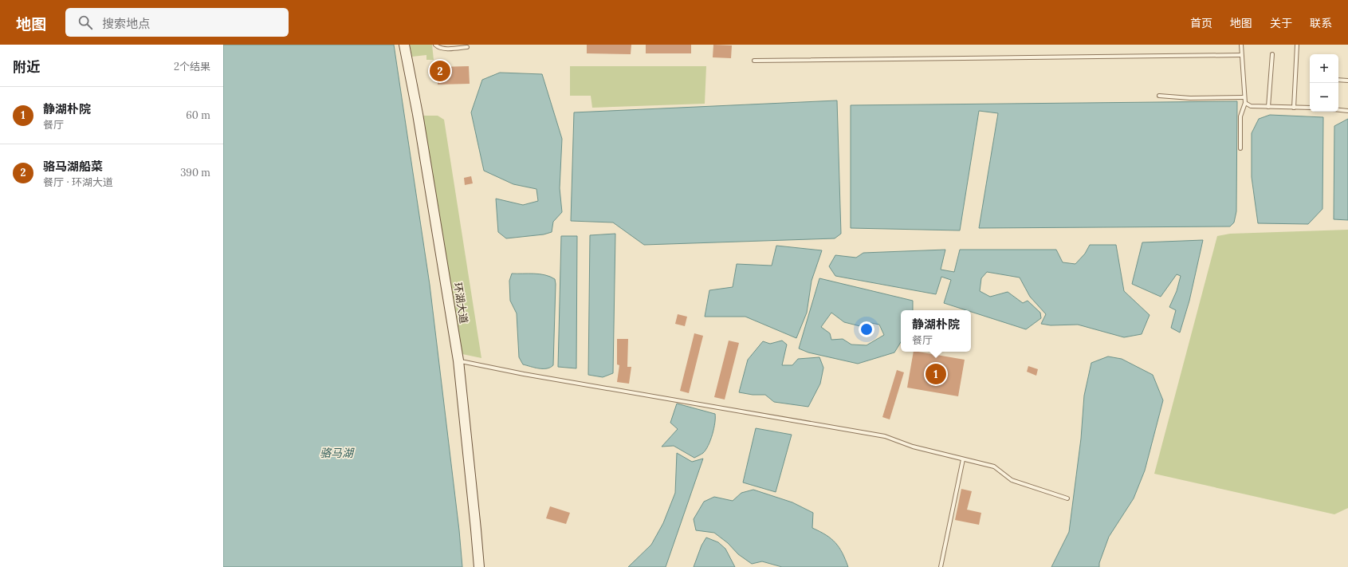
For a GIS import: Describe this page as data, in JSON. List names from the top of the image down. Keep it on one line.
{"streets":{"main road":["环湖大道"]},"water":["骆马湖"],"page":{"header":"地图","search":"搜索地点","nav":["首页","地图","关于","联系"],"heading":["附近","2个结果"],"map_buttons":["+","−"],"pins":["2","1"],"list":[{"mark":"1","name":"静湖朴院","note":"餐厅","value":"60 m"},{"mark":"2","name":"骆马湖船菜","note":"餐厅 · 环湖大道","value":"390 m"}],"popup":["静湖朴院","餐厅"]}}
